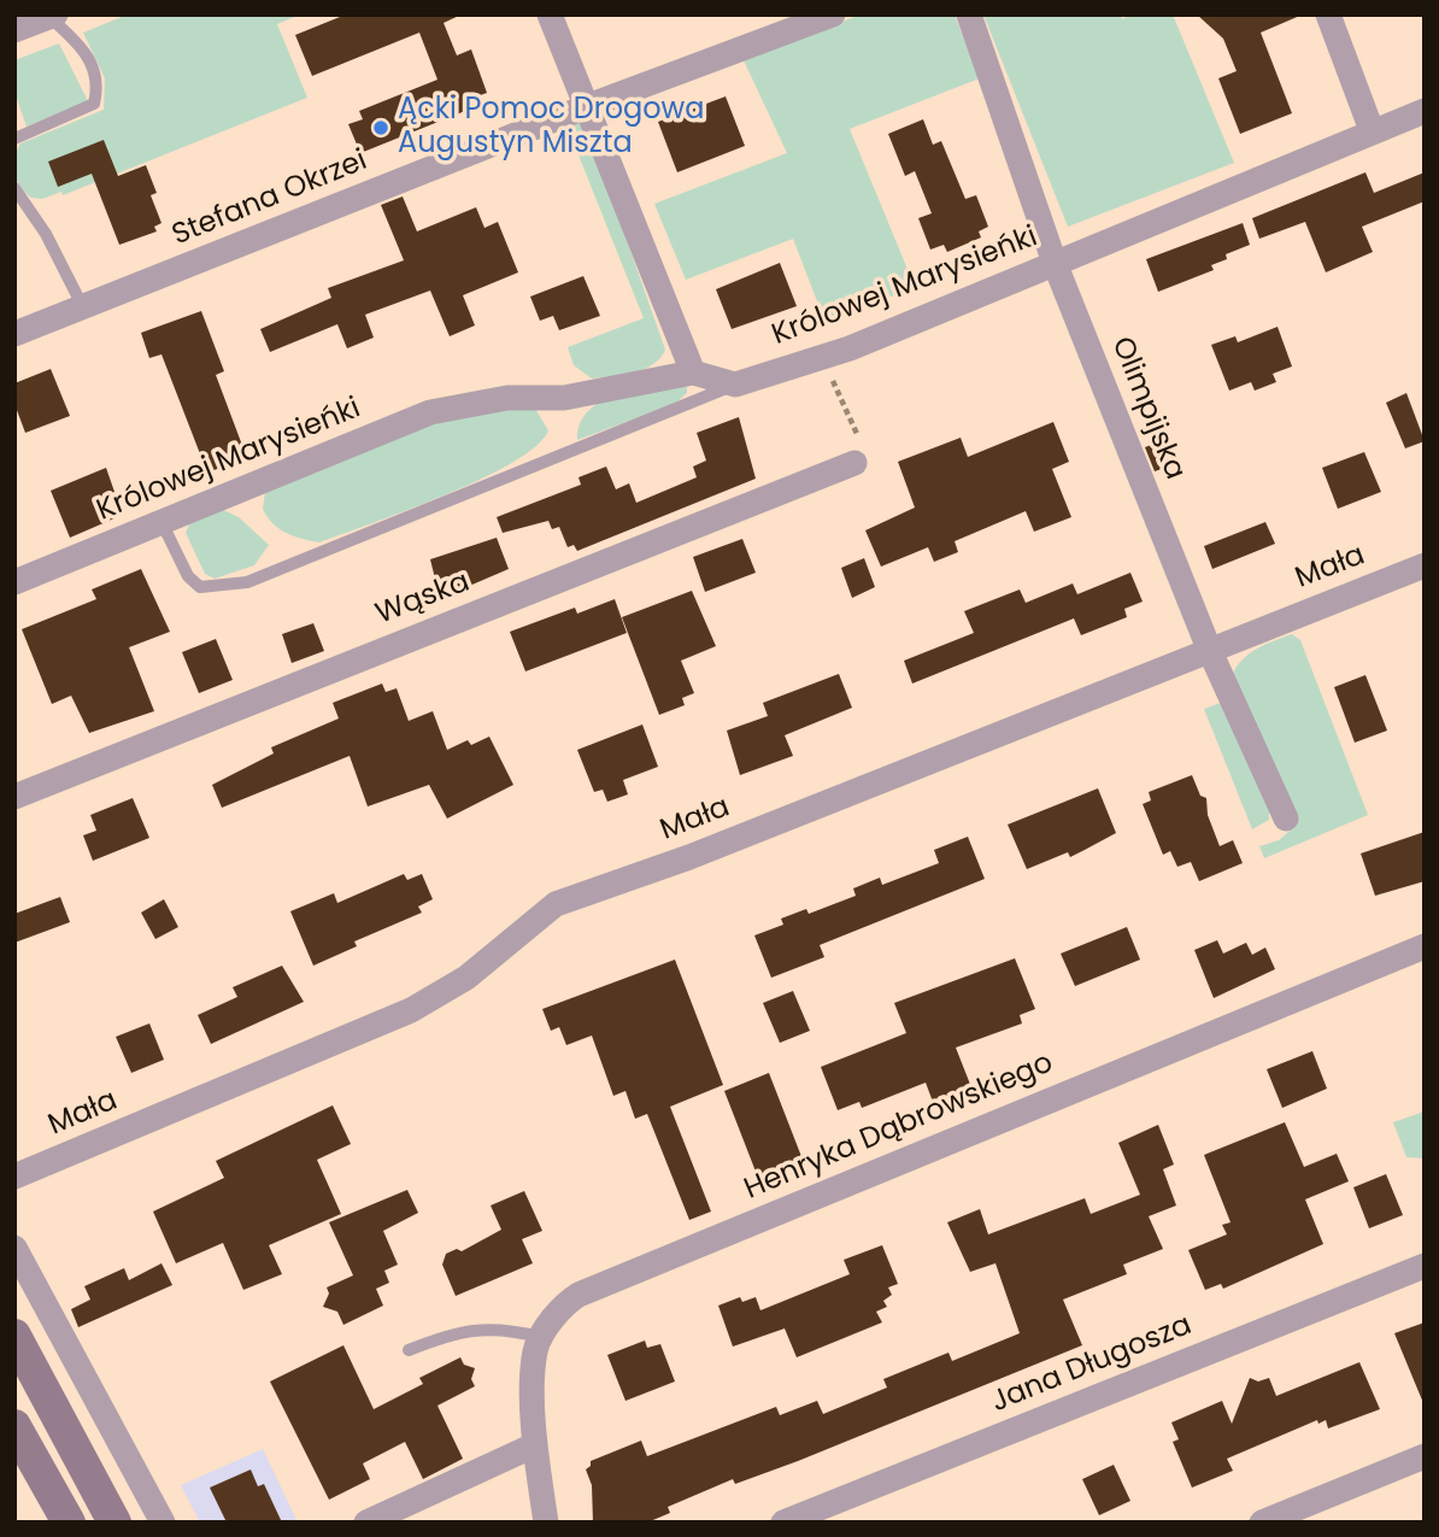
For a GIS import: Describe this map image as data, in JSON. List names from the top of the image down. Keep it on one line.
{"streets":{"street":["Stefana Okrzei","Królowej Marysieńki","Olimpijska","Mała","Wąska","Henryka Dąbrowskiego","Jana Długosza"]},"crossings":[["Królowej Marysieńki","Olimpijska"],["Olimpijska","Mała"]],"places":["Ącki Pomoc Drogowa Augustyn Miszta"]}
